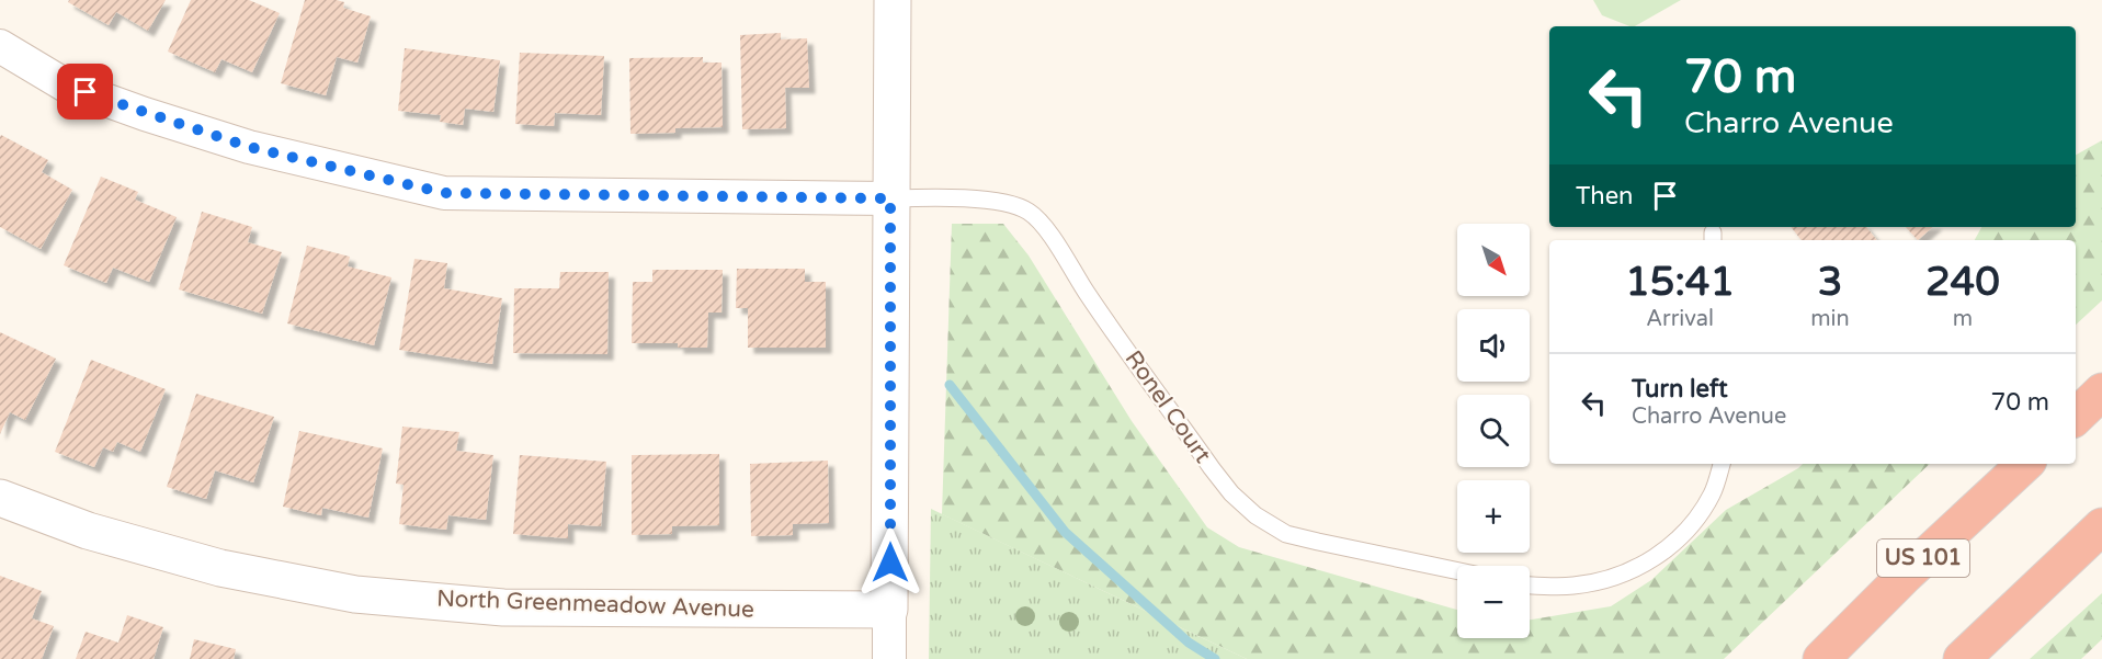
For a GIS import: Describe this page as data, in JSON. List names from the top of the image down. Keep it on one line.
{"streets":{"highway":["US 101"],"street":["North Greenmeadow Avenue"],"lane":["Ronel Court"]},"north":"bottom right","page":{"turn":["70 m","Charro Avenue"],"then":"Then","map_buttons":["+","−"],"eta":["15:41","Arrival","3","min","240","m"],"list":[{"name":"Turn left","note":"Charro Avenue","value":"70 m"}]}}
